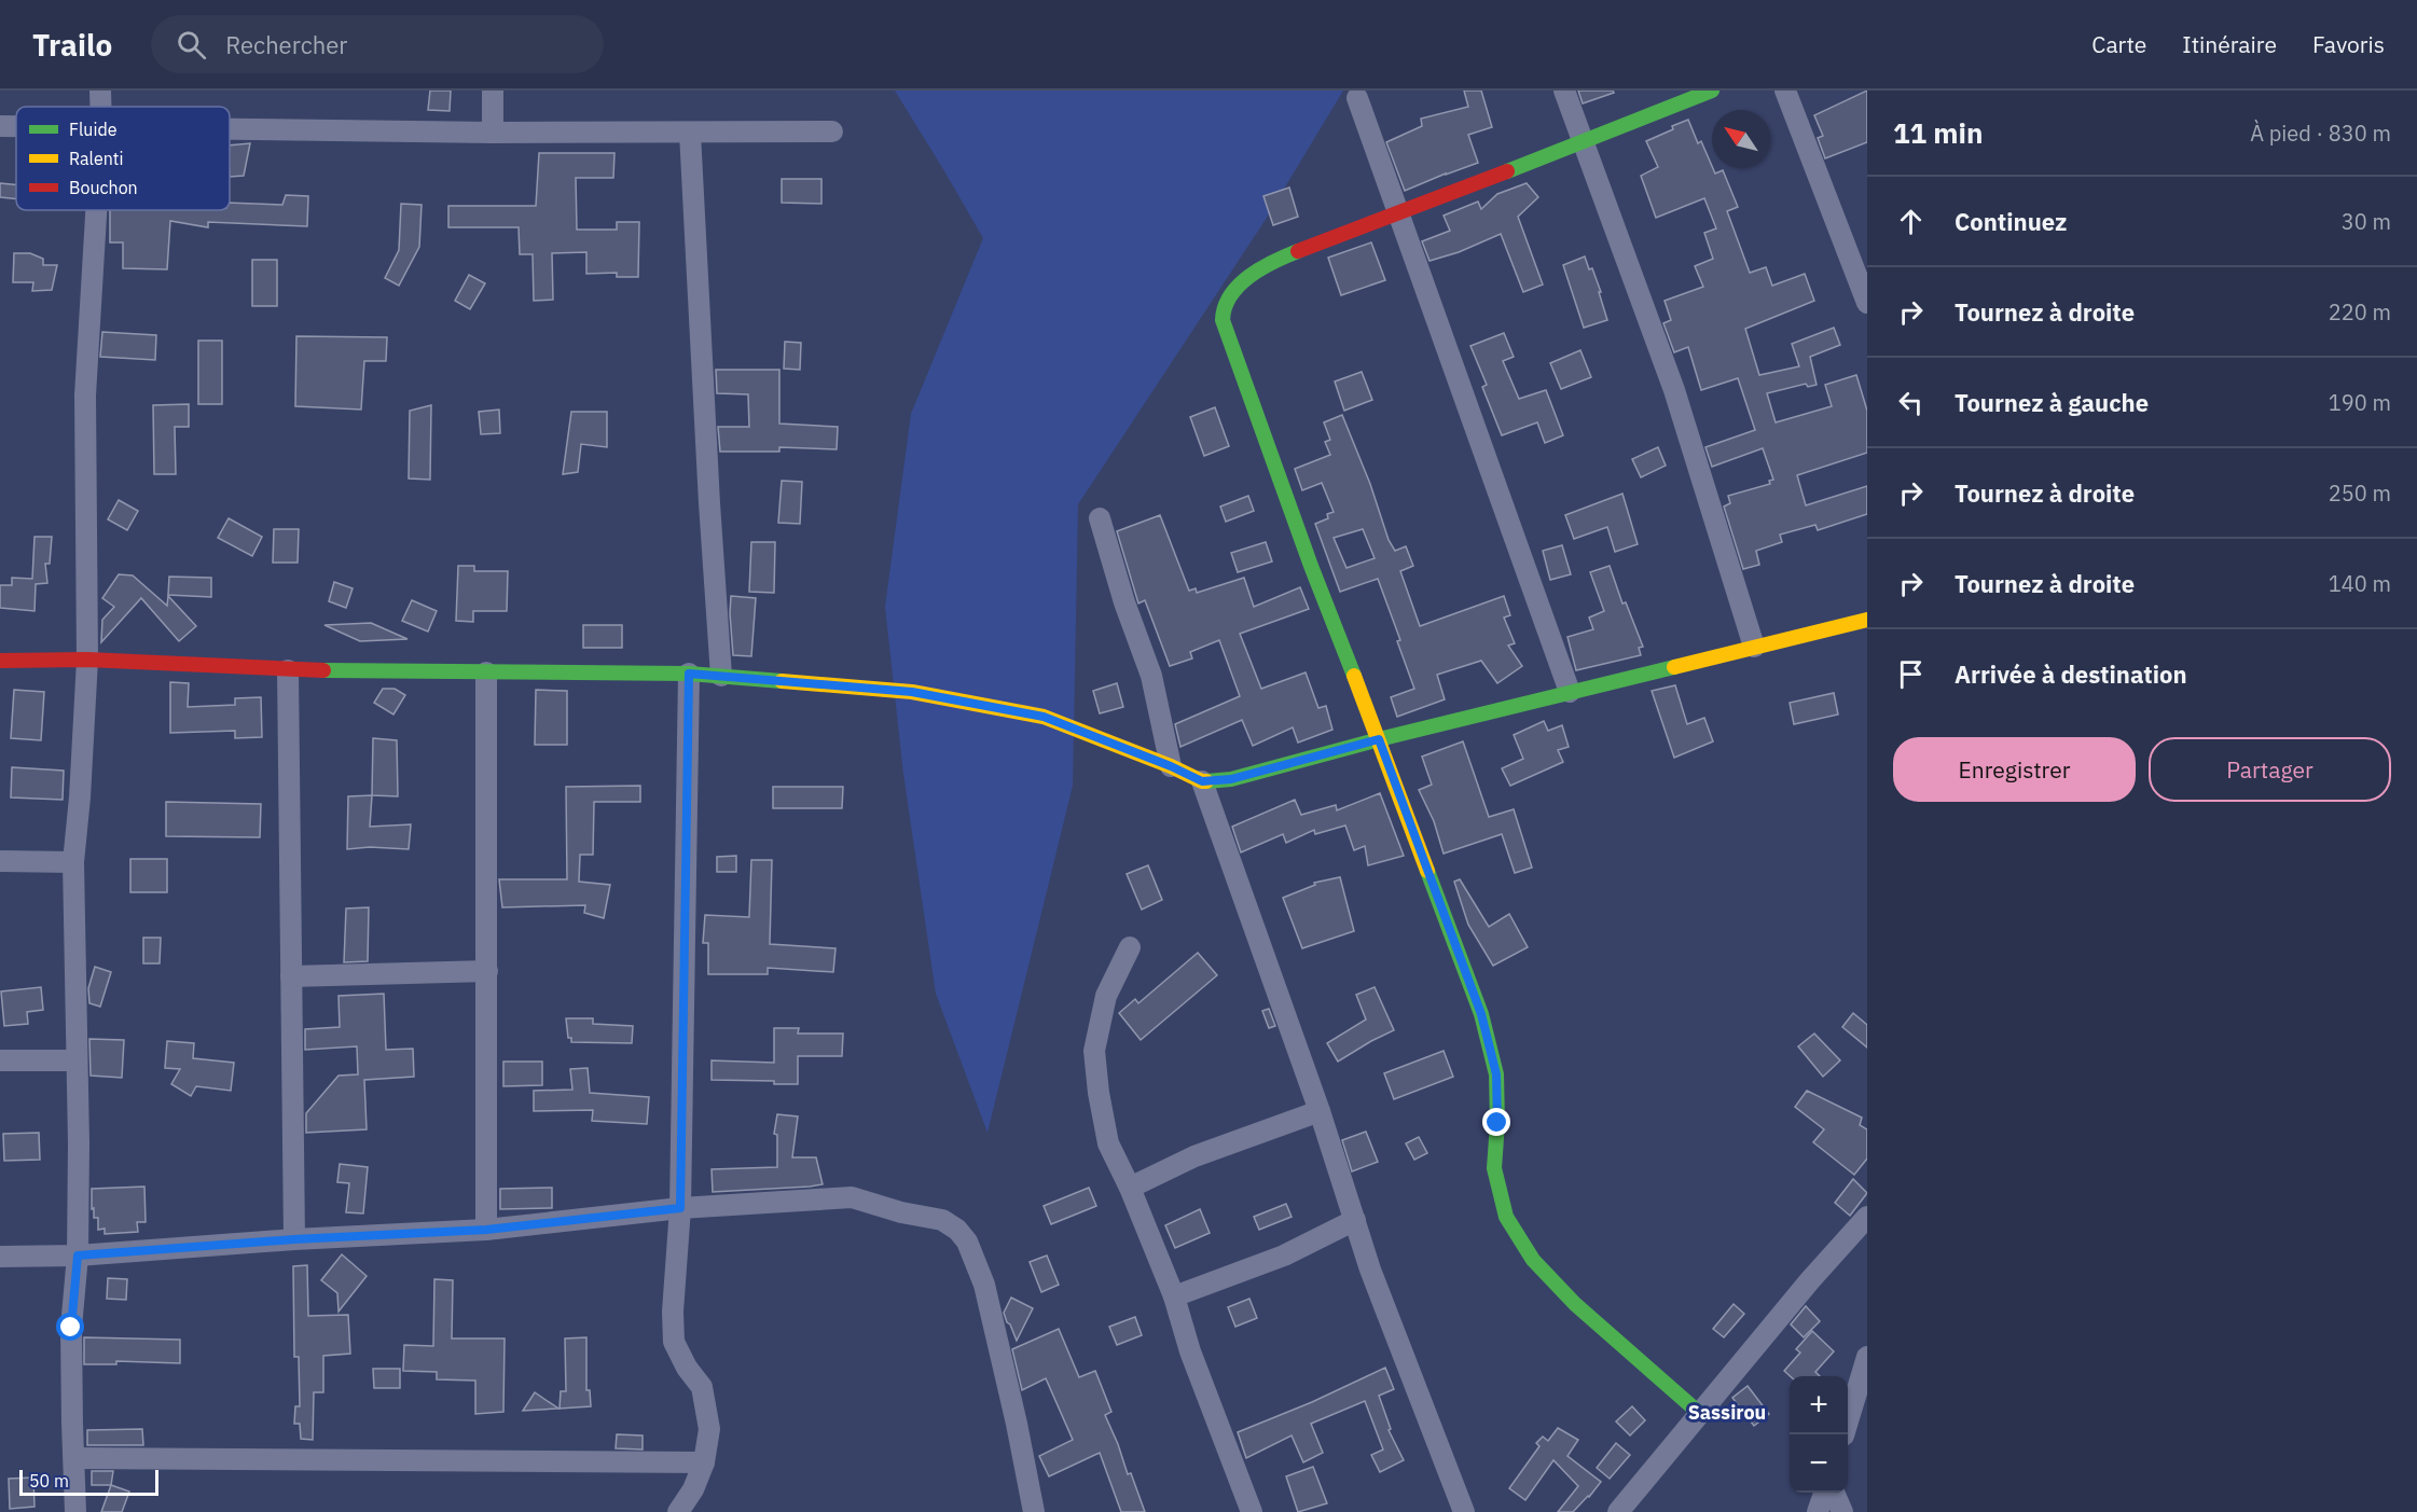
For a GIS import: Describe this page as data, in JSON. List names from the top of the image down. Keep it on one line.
{"districts":["Sassirou"],"legend":["Fluide","Ralenti","Bouchon"],"scale_bar":"50 m","north":"top left","page":{"header":"Trailo","search":"Rechercher","nav":["Carte","Itinéraire","Favoris"],"heading":["11 min","À pied · 830 m"],"list":[["Continuez","30 m"],["Tournez à droite","220 m"],["Tournez à gauche","190 m"],["Tournez à droite","250 m"],["Tournez à droite","140 m"],"Arrivée à destination"],"buttons":["Enregistrer","Partager"],"map_buttons":["+","−"],"scale":"50 m"}}
